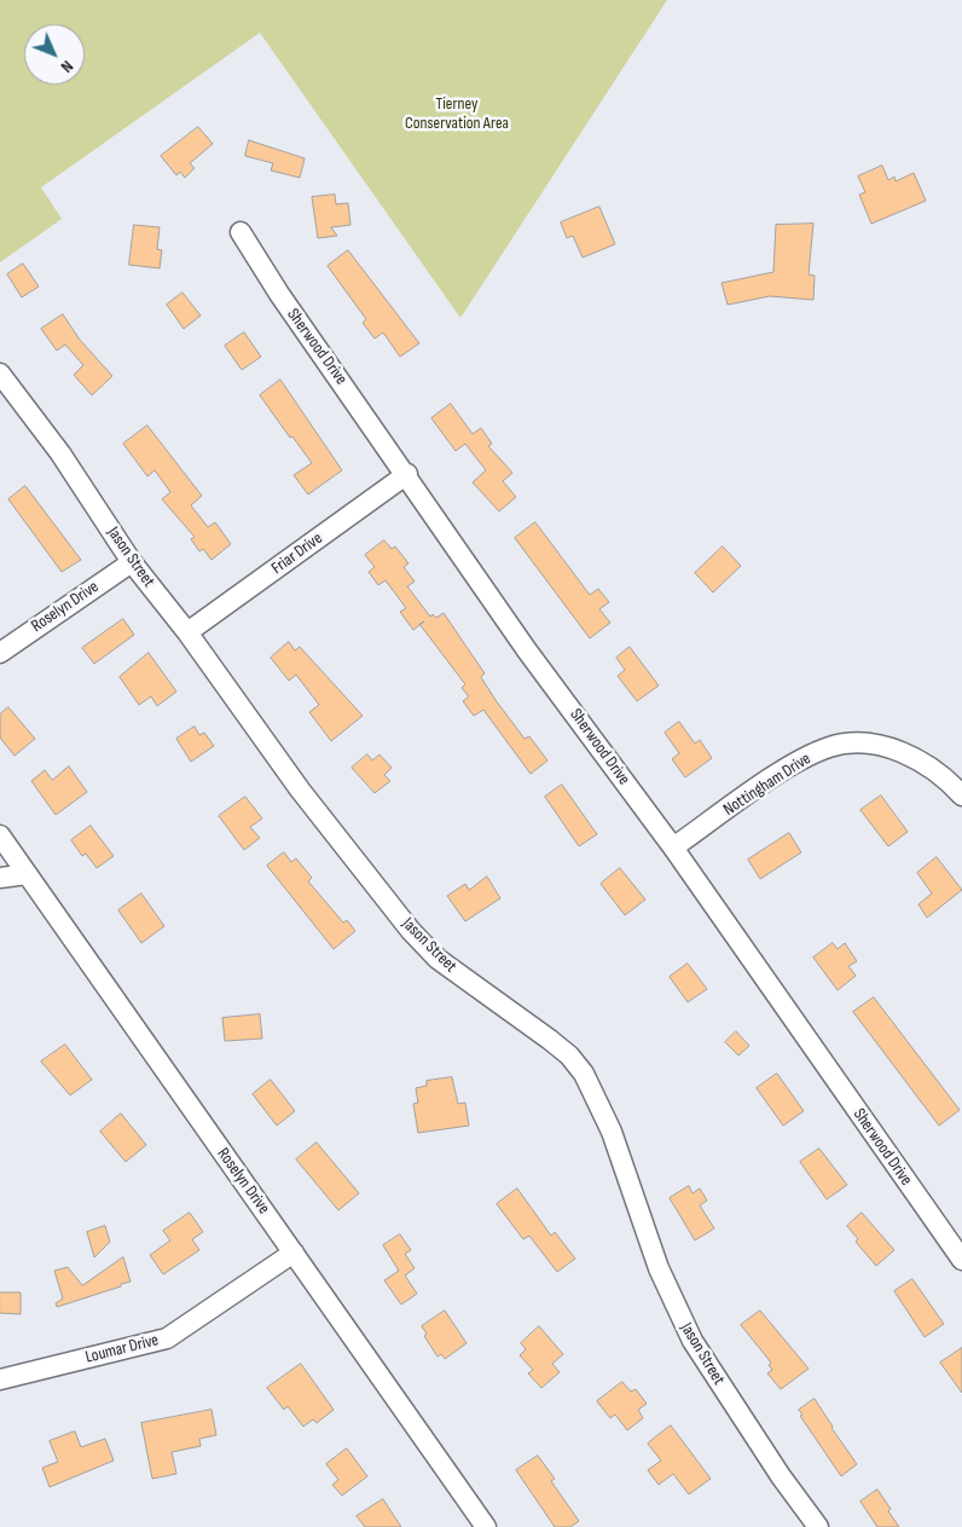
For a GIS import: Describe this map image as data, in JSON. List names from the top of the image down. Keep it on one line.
{"streets":{"street":["Sherwood Drive","Friar Drive","Jason Street","Roselyn Drive","Nottingham Drive","Loumar Drive"]},"crossings":[["Sherwood Drive","Friar Drive"],["Sherwood Drive","Nottingham Drive"],["Friar Drive","Jason Street"],["Jason Street","Roselyn Drive"],["Roselyn Drive","Loumar Drive"]],"parks":["Tierney Conservation Area"],"north":"bottom right"}
